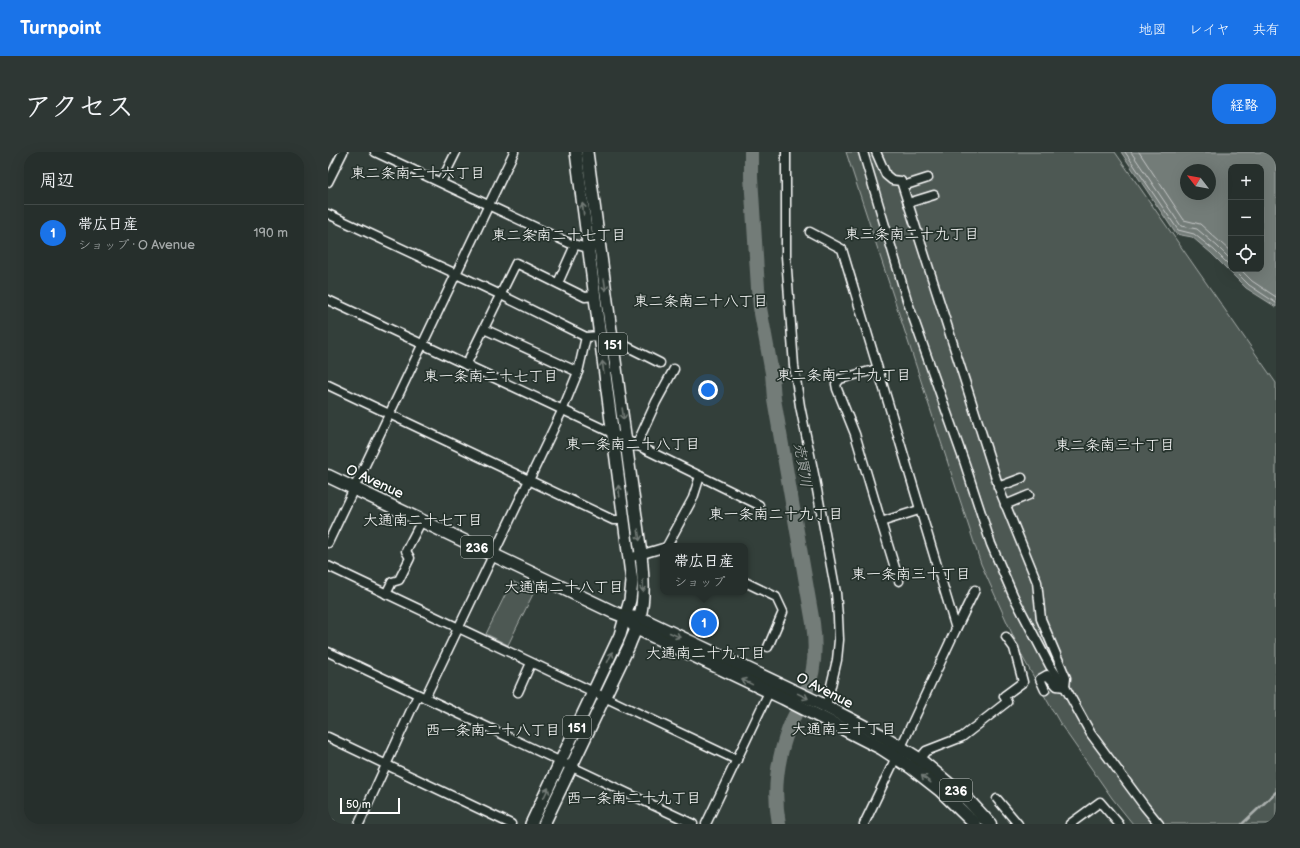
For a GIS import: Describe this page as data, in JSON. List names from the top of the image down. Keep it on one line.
{"streets":{"highway":["O Avenue","236"],"main road":["151"]},"crossings":[["151","O Avenue"]],"districts":["東二条南二十六丁目","東三条南二十九丁目","東二条南二十七丁目","東二条南二十八丁目","東二条南二十九丁目","東一条南二十七丁目","東一条南二十八丁目","東二条南三十丁目","東一条南二十九丁目","大通南二十七丁目","東一条南三十丁目","大通南二十八丁目","大通南二十九丁目","大通南三十丁目","西一条南二十八丁目","西一条南二十九丁目"],"water":["売買川"],"scale_bar":"50 m","north":"top left","page":{"header":"Turnpoint","nav":["地図","レイヤ","共有"],"title":"アクセス","buttons":"経路","heading":"周辺","map_buttons":["+","−"],"list":[{"mark":"1","name":"帯広日産","note":"ショップ · O Avenue","value":"190 m"}],"popup":["帯広日産","ショップ"],"pins":"1","scale":"50 m"}}
